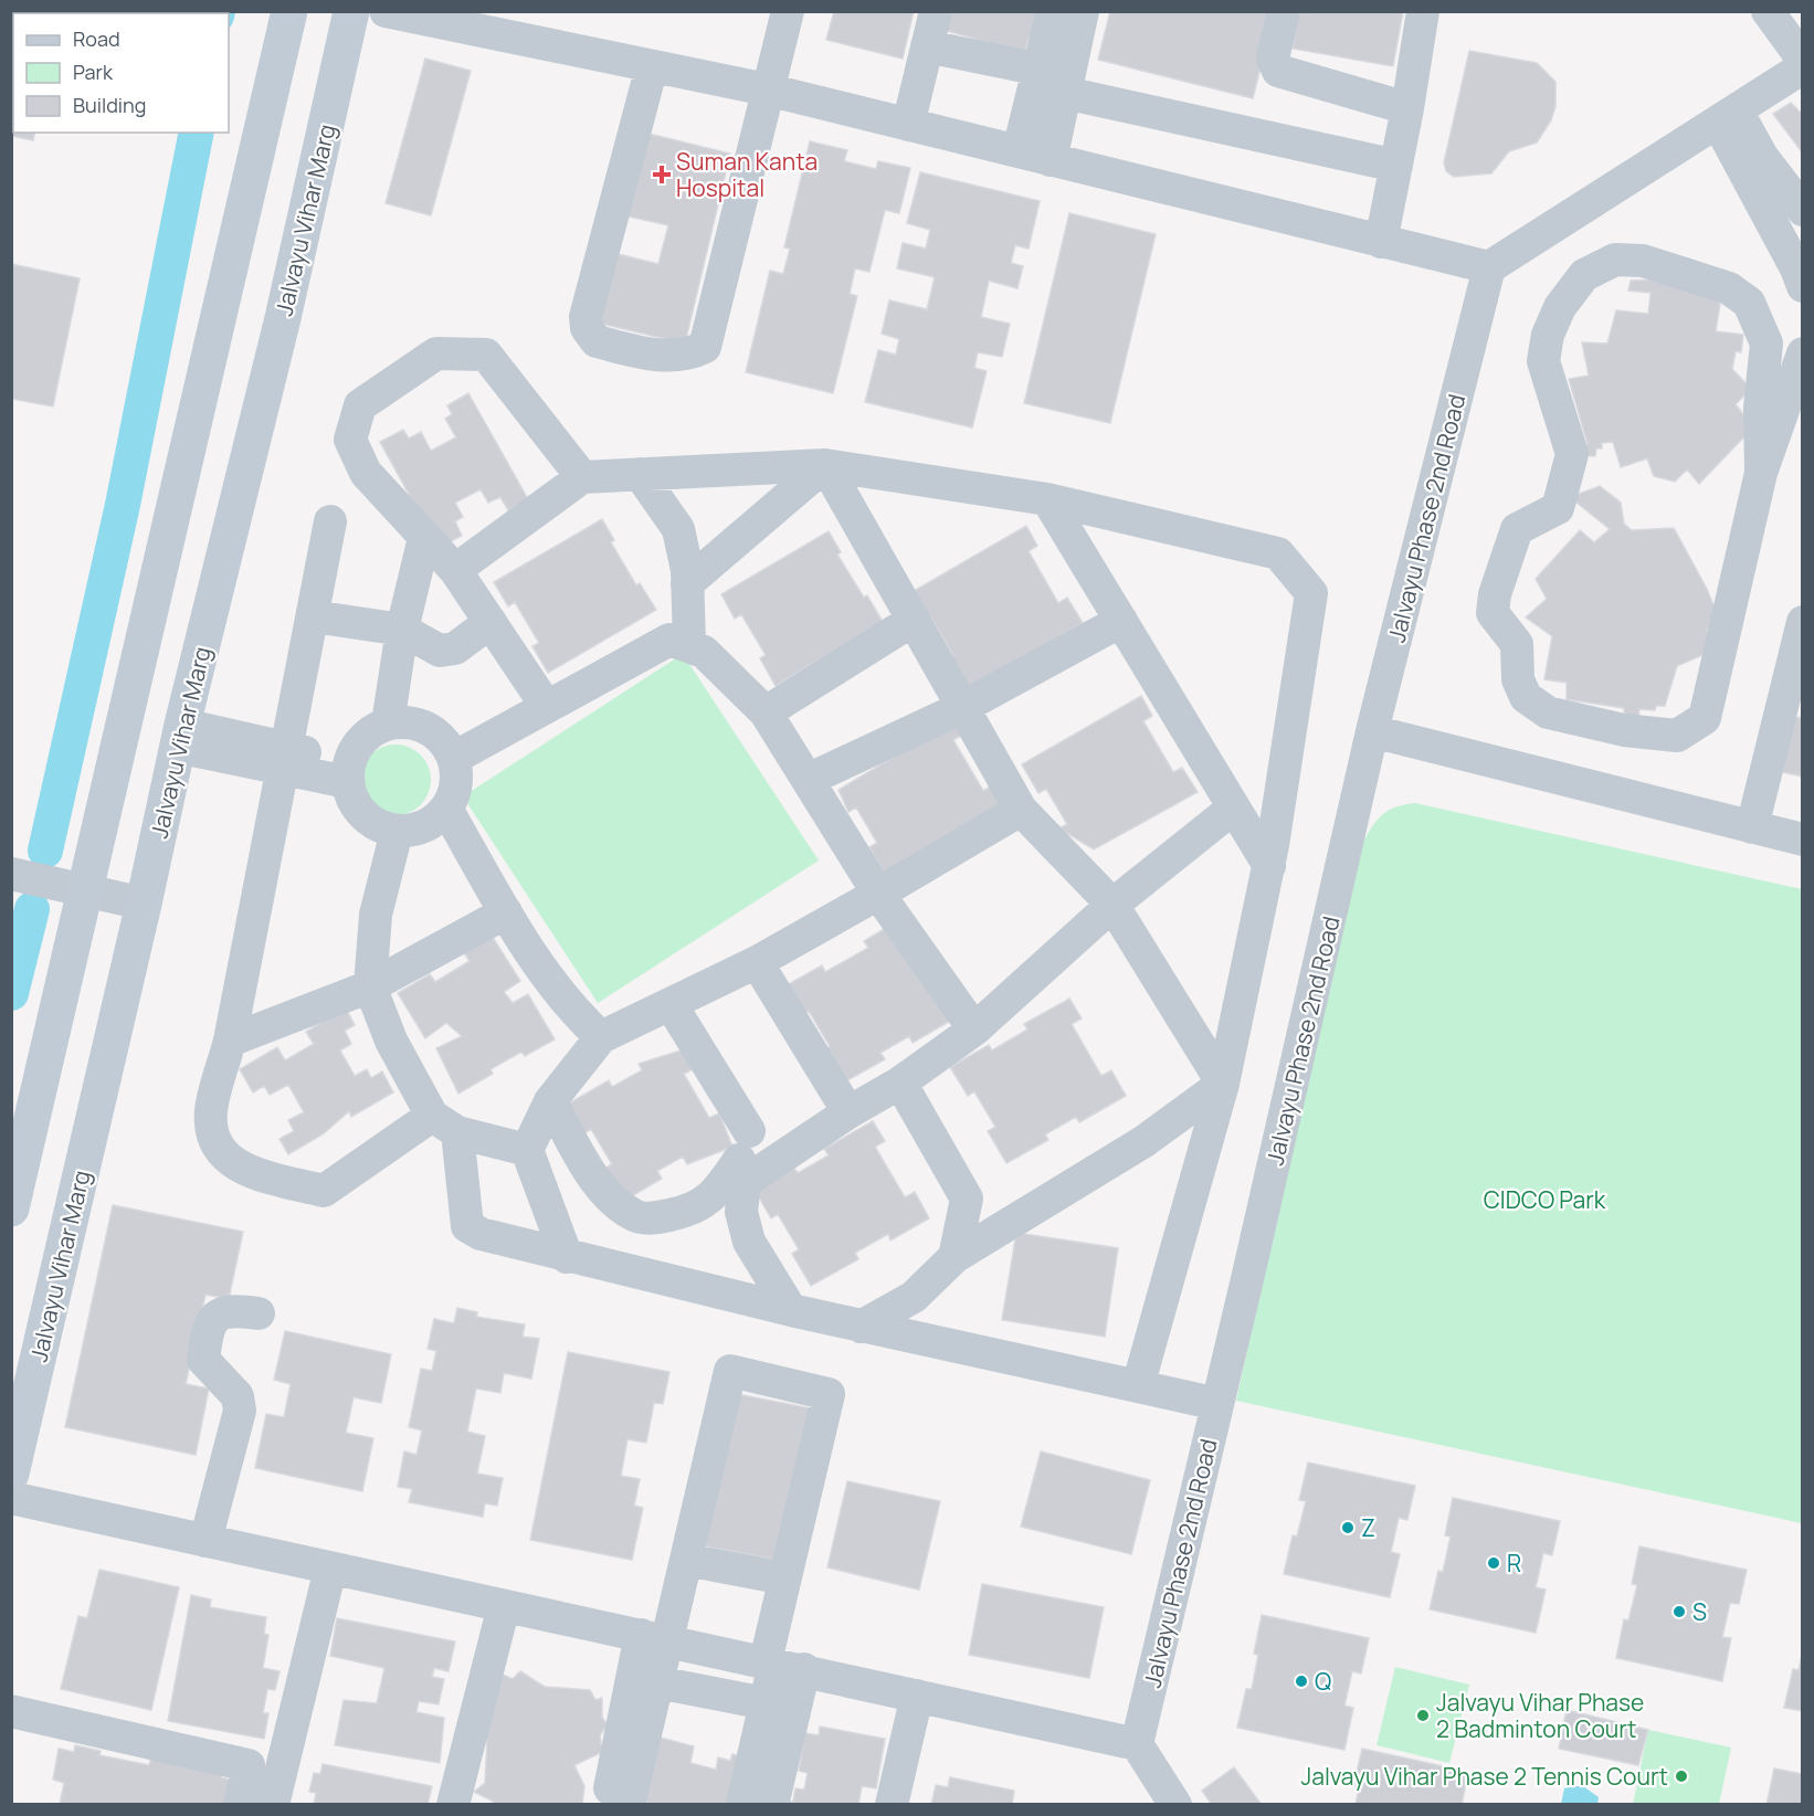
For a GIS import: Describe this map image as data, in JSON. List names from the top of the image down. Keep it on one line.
{"streets":{"main road":["Jalvayu Vihar Marg"],"street":["Jalvayu Phase 2nd Road"]},"parks":["CIDCO Park"],"places":{"health":["Suman Kanta Hospital"],"other":["Z","R","S","Q","Jalvayu Vihar Phase 2 Badminton Court","Jalvayu Vihar Phase 2 Tennis Court"]},"legend":["Road","Park","Building"]}
